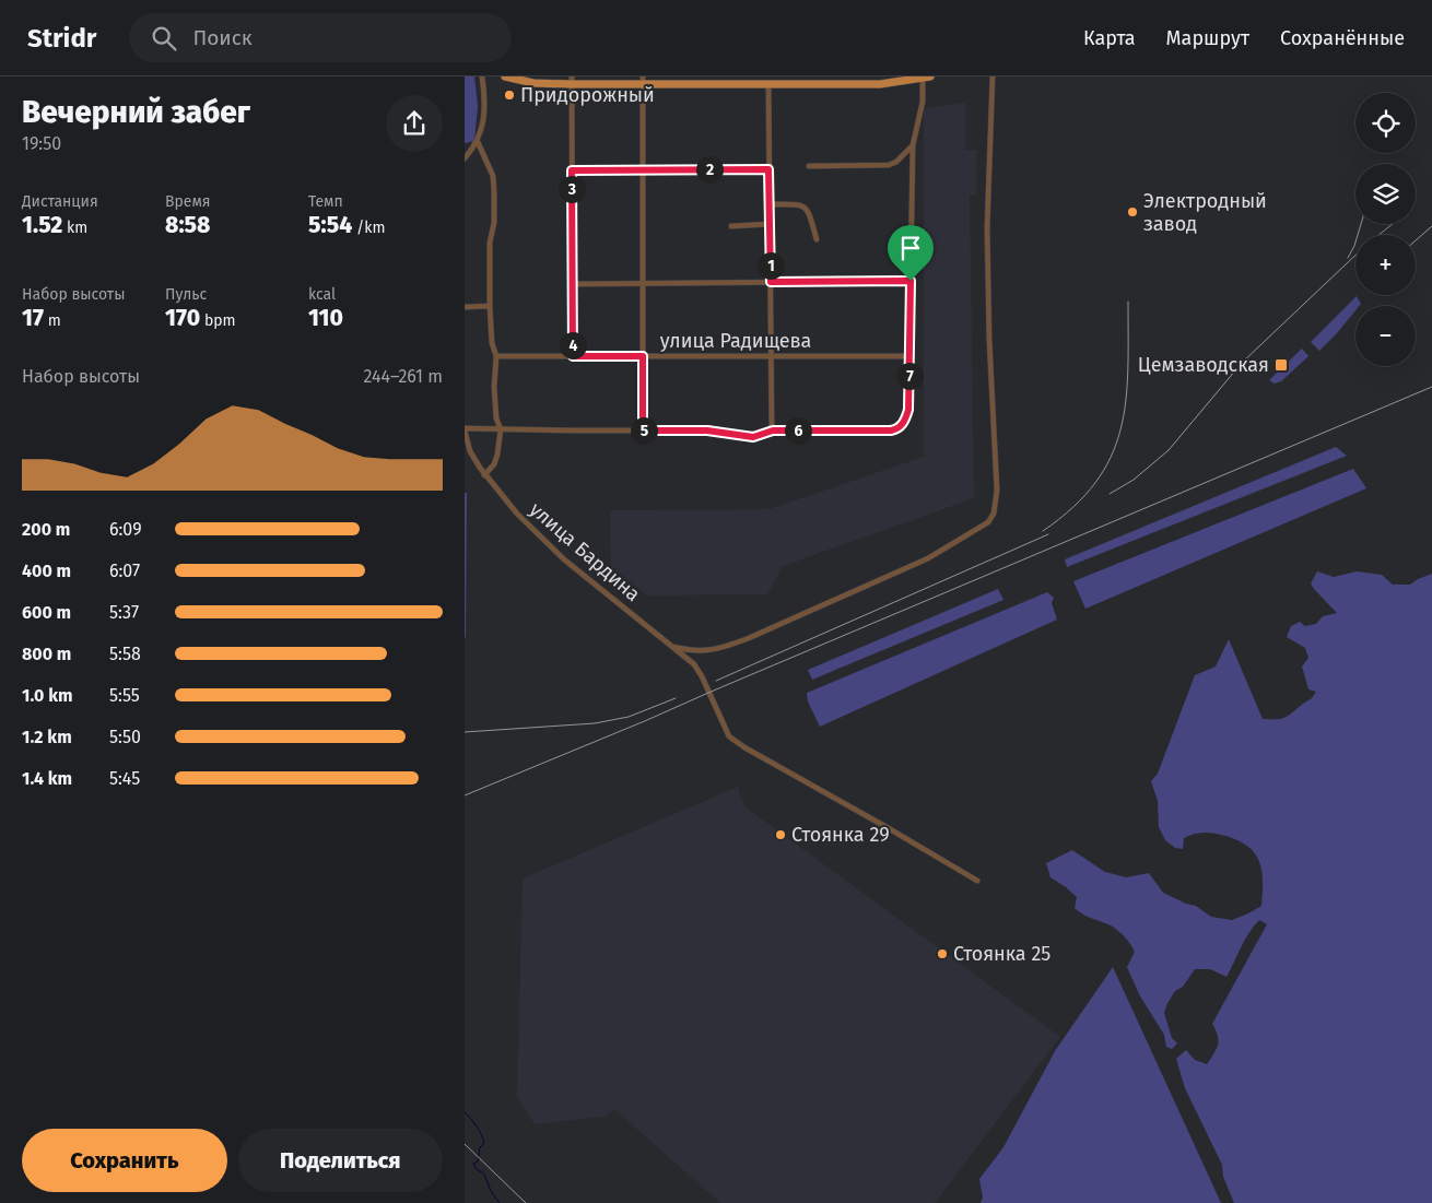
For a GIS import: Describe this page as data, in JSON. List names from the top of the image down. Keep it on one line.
{"streets":{"street":["улица Радищева","улица Бардина"]},"places":{"other":["Придорожный","Электродный завод","Стоянка 29","Стоянка 25"],"transit":["Цемзаводская"]},"page":{"header":"Stridr","search":"Поиск","nav":["Карта","Маршрут","Сохранённые"],"heading":["Вечерний забег","19:50"],"map_buttons":["+","−"],"pins":["2","3","1","4","7","5","6"],"stats":[["Дистанция","1.52 km"],["Время","8:58"],["Темп","5:54 /km"],["Набор высоты","17 m"],["Пульс","170 bpm"],["kcal","110"]],"chart":["Набор высоты","244–261 m"],"list":[{"name":"200 m","note":"6:09"},{"name":"400 m","note":"6:07"},{"name":"600 m","note":"5:37"},{"name":"800 m","note":"5:58"},{"name":"1.0 km","note":"5:55"},{"name":"1.2 km","note":"5:50"},{"name":"1.4 km","note":"5:45"}],"buttons":["Сохранить","Поделиться"]}}
